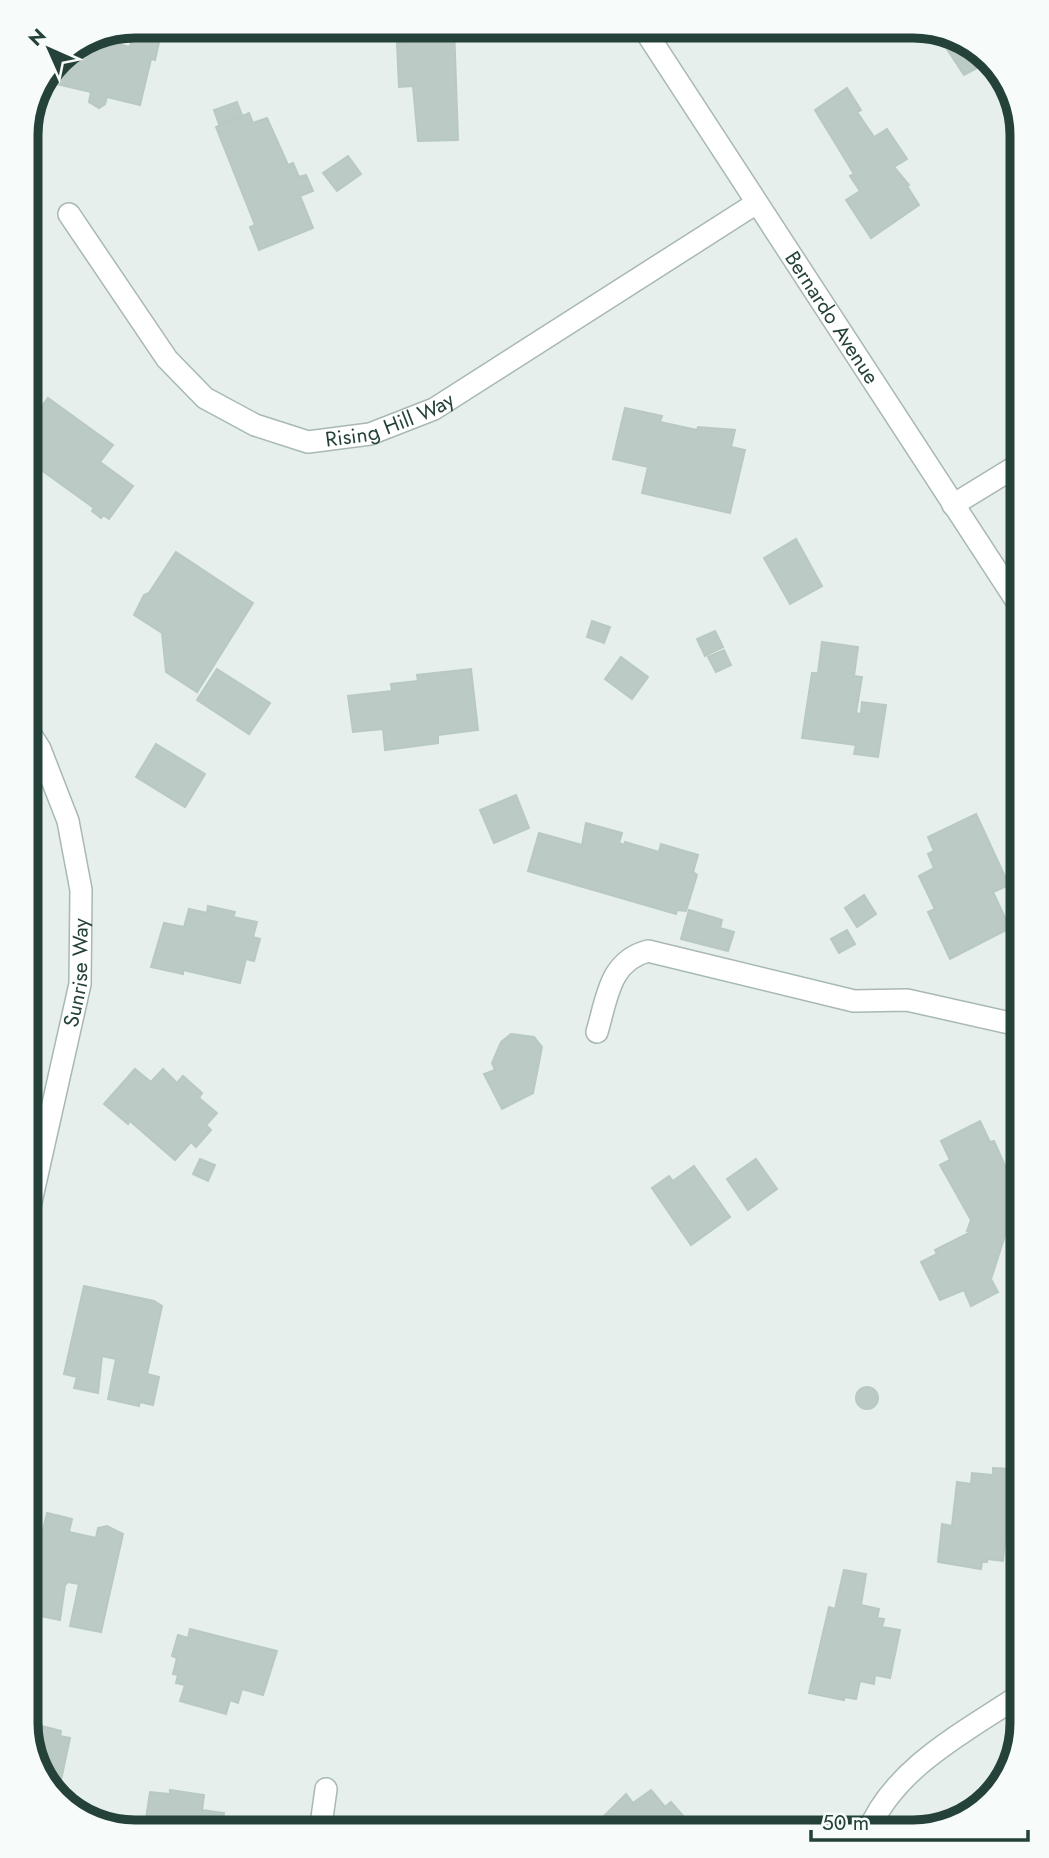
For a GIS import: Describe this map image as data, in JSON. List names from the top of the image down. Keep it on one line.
{"streets":{"street":["Bernardo Avenue","Rising Hill Way","Sunrise Way"]},"crossings":[["Bernardo Avenue","Rising Hill Way"]],"scale_bar":"50 m","north":"top left"}
